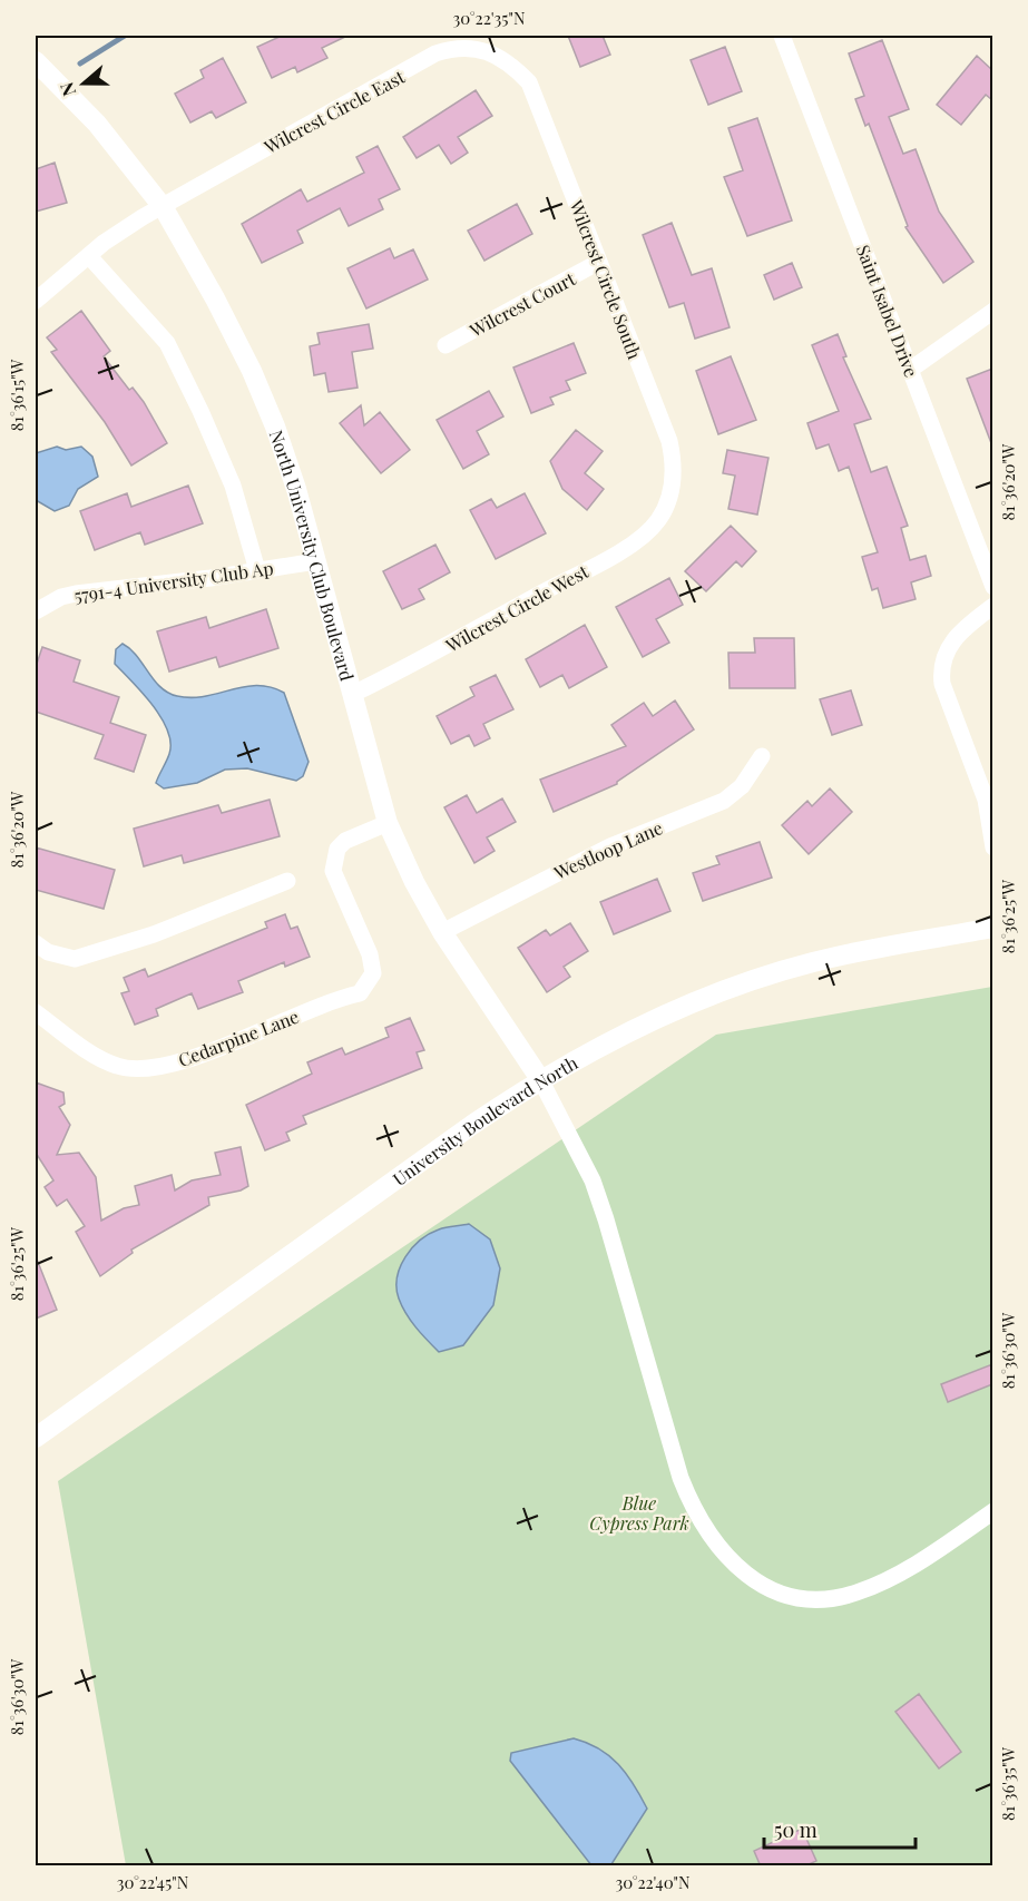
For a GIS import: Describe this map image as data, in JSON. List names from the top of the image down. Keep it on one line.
{"streets":{"street":["Wilcrest Circle East","Wilcrest Circle South","Wilcrest Court","Saint Isabel Drive","North University Club Boulevard","5791-4 University Club Ap","Wilcrest Circle West","Westloop Lane","Cedarpine Lane","University Boulevard North"]},"crossings":[["Wilcrest Circle East","Wilcrest Circle South"],["Wilcrest Circle East","North University Club Boulevard"],["Wilcrest Circle South","Wilcrest Court"],["Wilcrest Circle South","Wilcrest Circle West"],["North University Club Boulevard","5791-4 University Club Ap"],["North University Club Boulevard","Wilcrest Circle West"],["North University Club Boulevard","Westloop Lane"],["North University Club Boulevard","Cedarpine Lane"],["North University Club Boulevard","University Boulevard North"]],"parks":["Blue Cypress Park"],"scale_bar":"50 m","north":"left","coordinates":["30°22'35\"N","81°36'15\"W","81°36'20\"W","81°36'25\"W","81°36'30\"W","81°36'35\"W","30°22'45\"N","30°22'40\"N"]}
